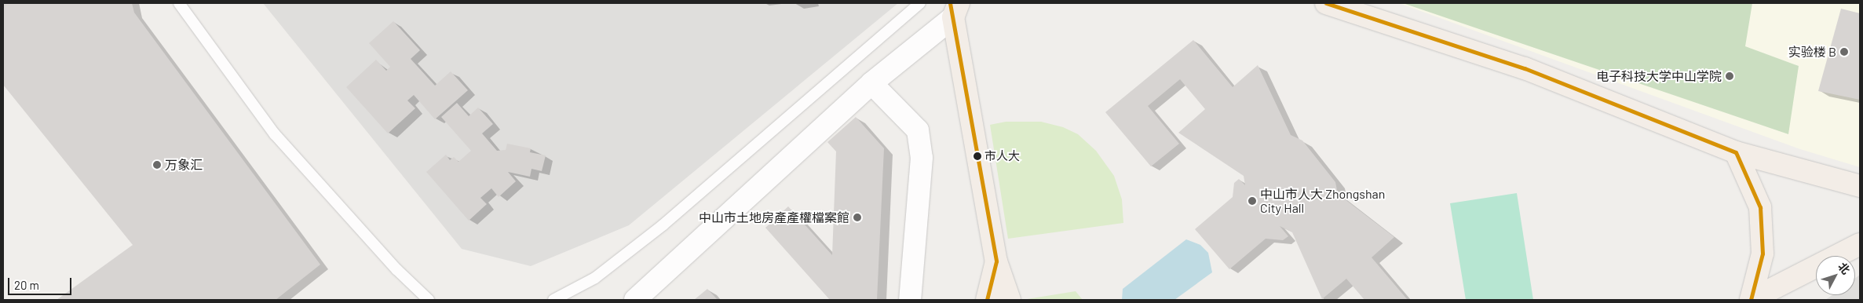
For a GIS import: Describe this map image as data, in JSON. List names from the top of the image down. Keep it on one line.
{"places":["实验楼 B","电子科技大学中山学院","市人大","万象汇","中山市人大 Zhongshan City Hall","中山市土地房產產權檔案館"],"scale_bar":"20 m","north":"top right"}
